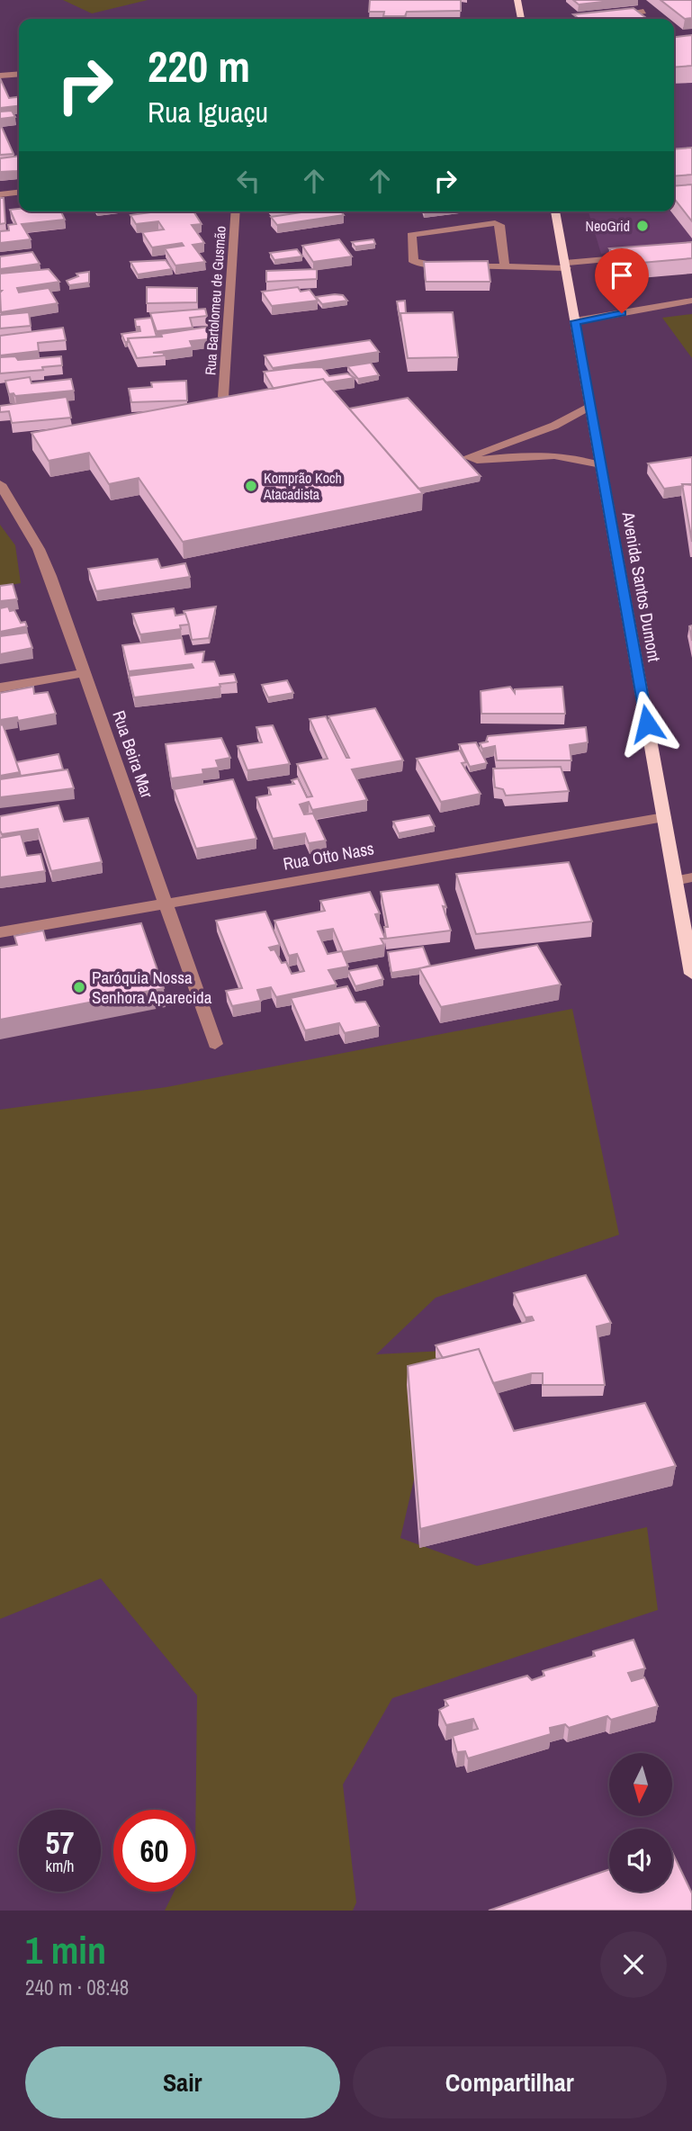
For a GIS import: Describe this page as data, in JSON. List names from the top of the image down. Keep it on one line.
{"streets":{"main road":["Avenida Santos Dumont"],"street":["Rua Bartolomeu de Gusmão","Rua Beira Mar","Rua Otto Nass"]},"crossings":[["Avenida Santos Dumont","Rua Otto Nass"],["Rua Beira Mar","Rua Otto Nass"]],"places":["NeoGrid","Komprão Koch Atacadista","Paróquia Nossa Senhora Aparecida"],"north":"bottom","page":{"turn":["220 m","Rua Iguaçu"],"speed":"57 km/h","limit":"60","heading":["1 min","240 m · 08:48"],"buttons":["Sair","Compartilhar"]}}
